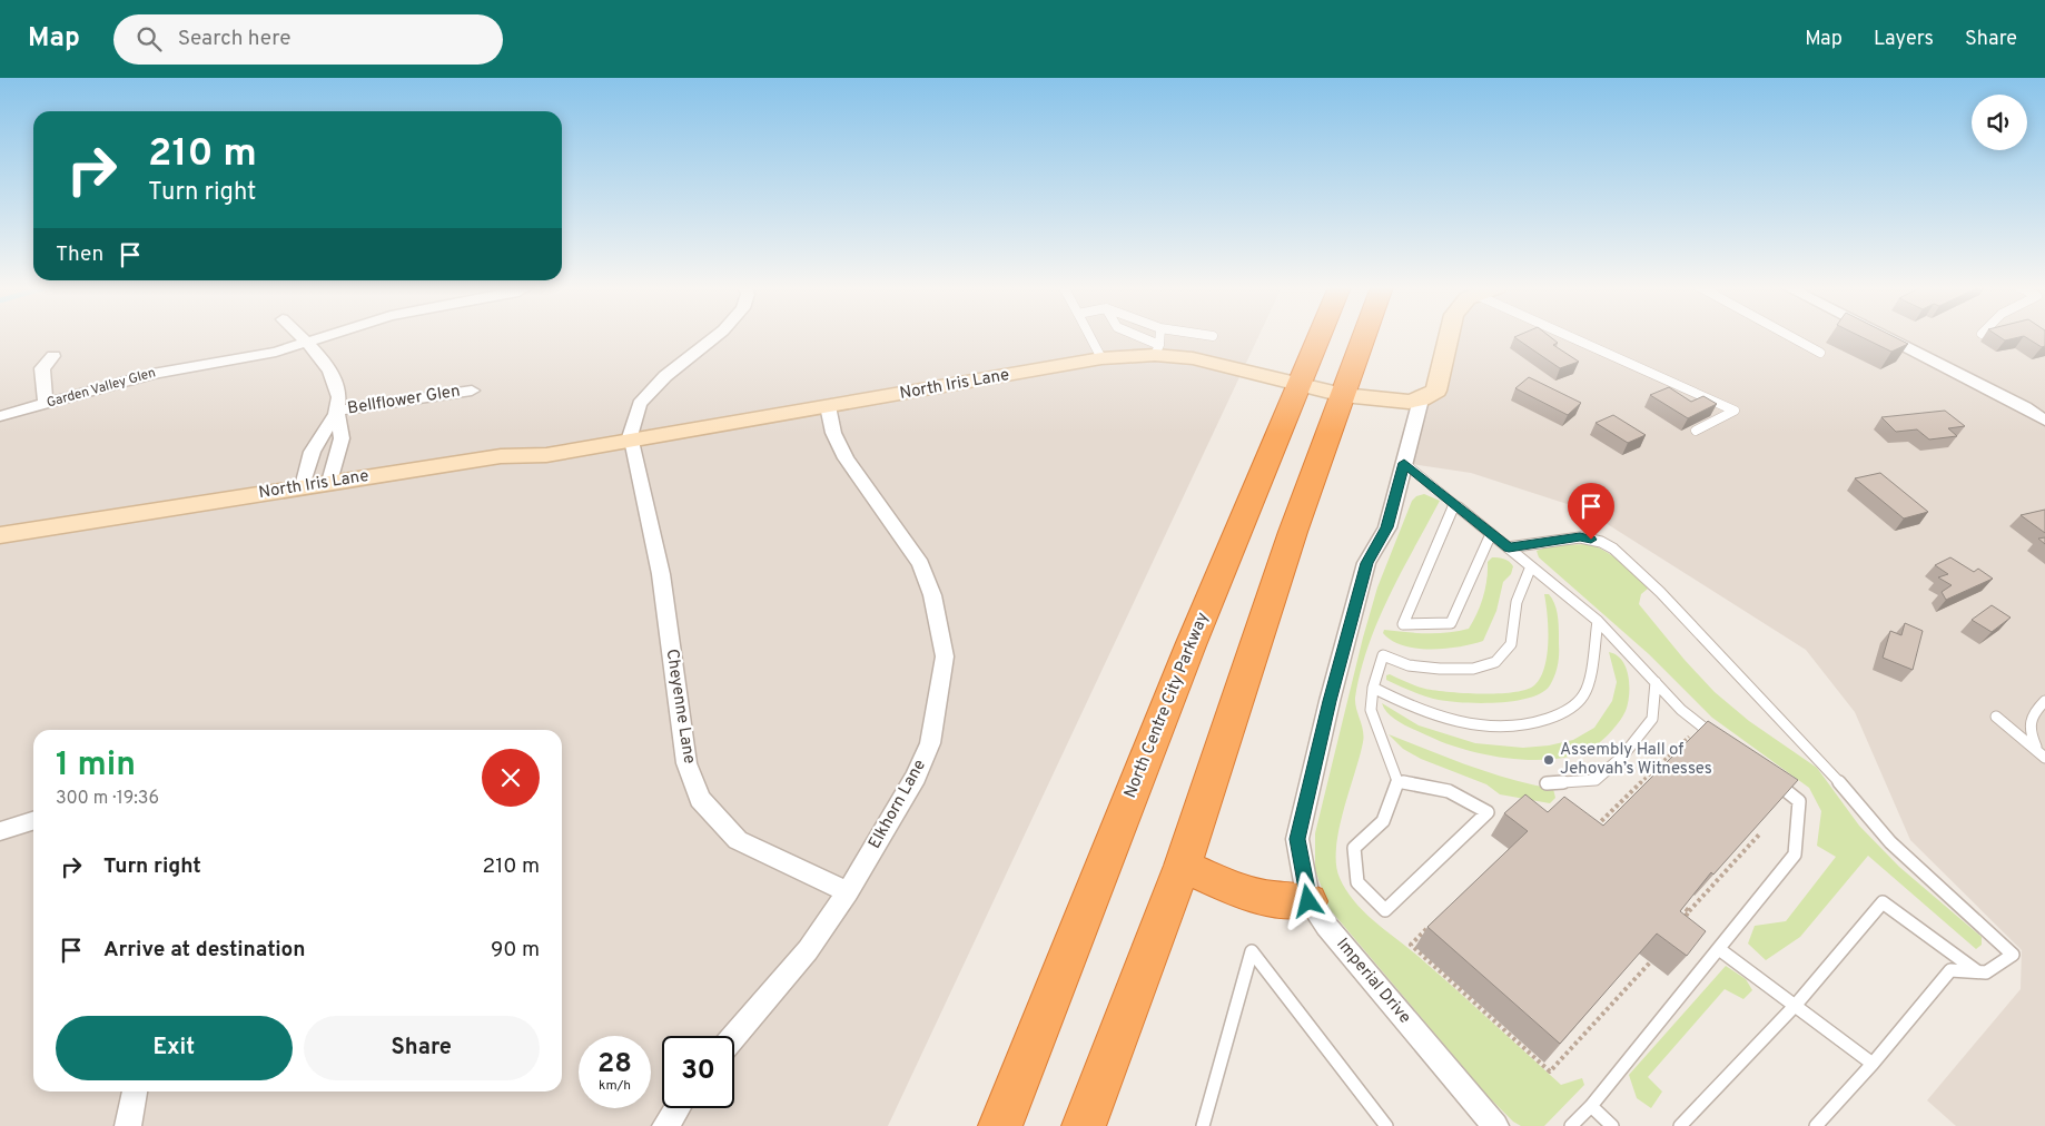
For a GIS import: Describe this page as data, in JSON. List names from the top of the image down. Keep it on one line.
{"streets":{"highway":["North Centre City Parkway"],"street":["North Iris Lane","Garden Valley Glen","Bellflower Glen","Cheyenne Lane","Elkhorn Lane","Imperial Drive"]},"crossings":[["North Iris Lane","North Centre City Parkway"],["North Iris Lane","Cheyenne Lane"],["North Iris Lane","Elkhorn Lane"],["North Iris Lane","Imperial Drive"],["Cheyenne Lane","Elkhorn Lane"]],"places":["Assembly Hall of Jehovah’s Witnesses"],"page":{"header":"Map","search":"Search here","nav":["Map","Layers","Share"],"turn":["210 m","Turn right"],"then":"Then","heading":["1 min","300 m · 19:36"],"list":[{"name":"Turn right","value":"210 m"},{"name":"Arrive at destination","value":"90 m"}],"buttons":["Exit","Share"],"speed":"28 km/h","limit":"30"}}
